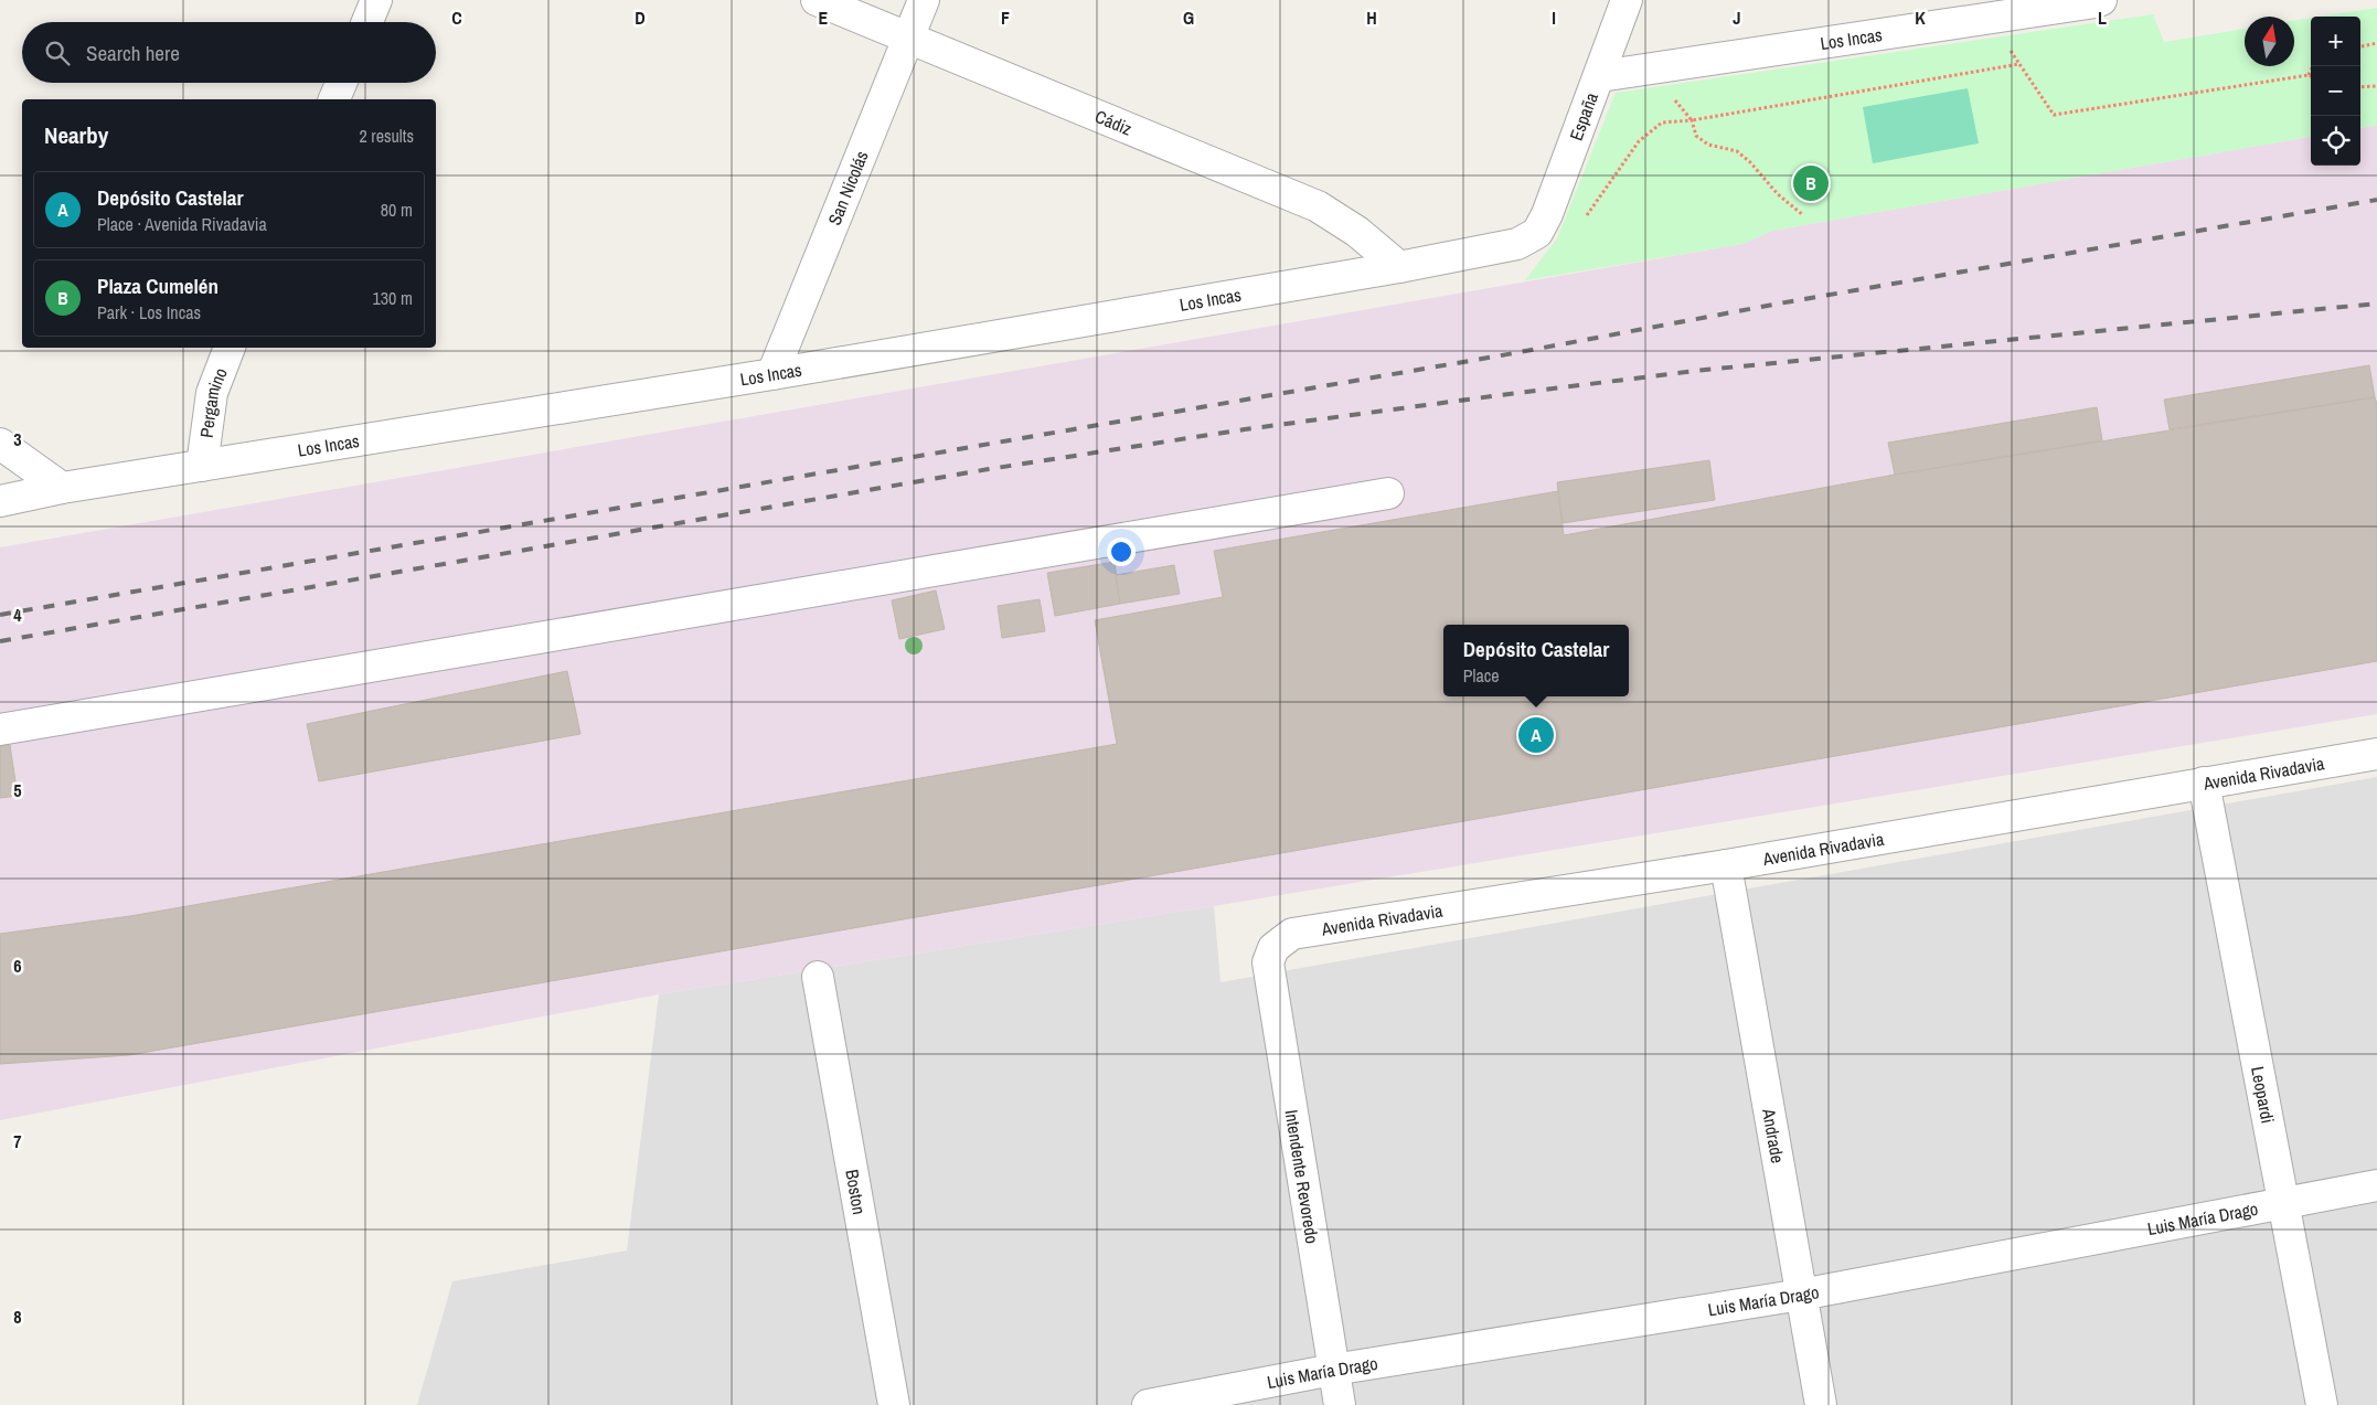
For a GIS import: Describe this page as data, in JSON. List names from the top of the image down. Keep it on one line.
{"streets":{"street":["Los Incas","España","Cádiz","San Nicolás","Pergamino","Avenida Rivadavia","Leopardi","Andrade","Intendente Revoredo","Boston","Luis María Drago"]},"crossings":[["Los Incas","España"],["Los Incas","Cádiz"],["Los Incas","San Nicolás"],["Los Incas","Pergamino"],["Cádiz","San Nicolás"],["Avenida Rivadavia","Leopardi"],["Avenida Rivadavia","Andrade"],["Avenida Rivadavia","Intendente Revoredo"],["Leopardi","Luis María Drago"],["Andrade","Luis María Drago"],["Intendente Revoredo","Luis María Drago"]],"north":"top","page":{"map_buttons":["+","−"],"search":"Search here","heading":["Nearby","2 results"],"pins":["B","A"],"list":[{"mark":"A","name":"Depósito Castelar","note":"Place · Avenida Rivadavia","value":"80 m"},{"mark":"B","name":"Plaza Cumelén","note":"Park · Los Incas","value":"130 m"}],"popup":["Depósito Castelar","Place"]},"grid":{"columns":["C","D","E","F","G","H","I","J","K","L"],"rows":["3","4","5","6","7","8"]}}
